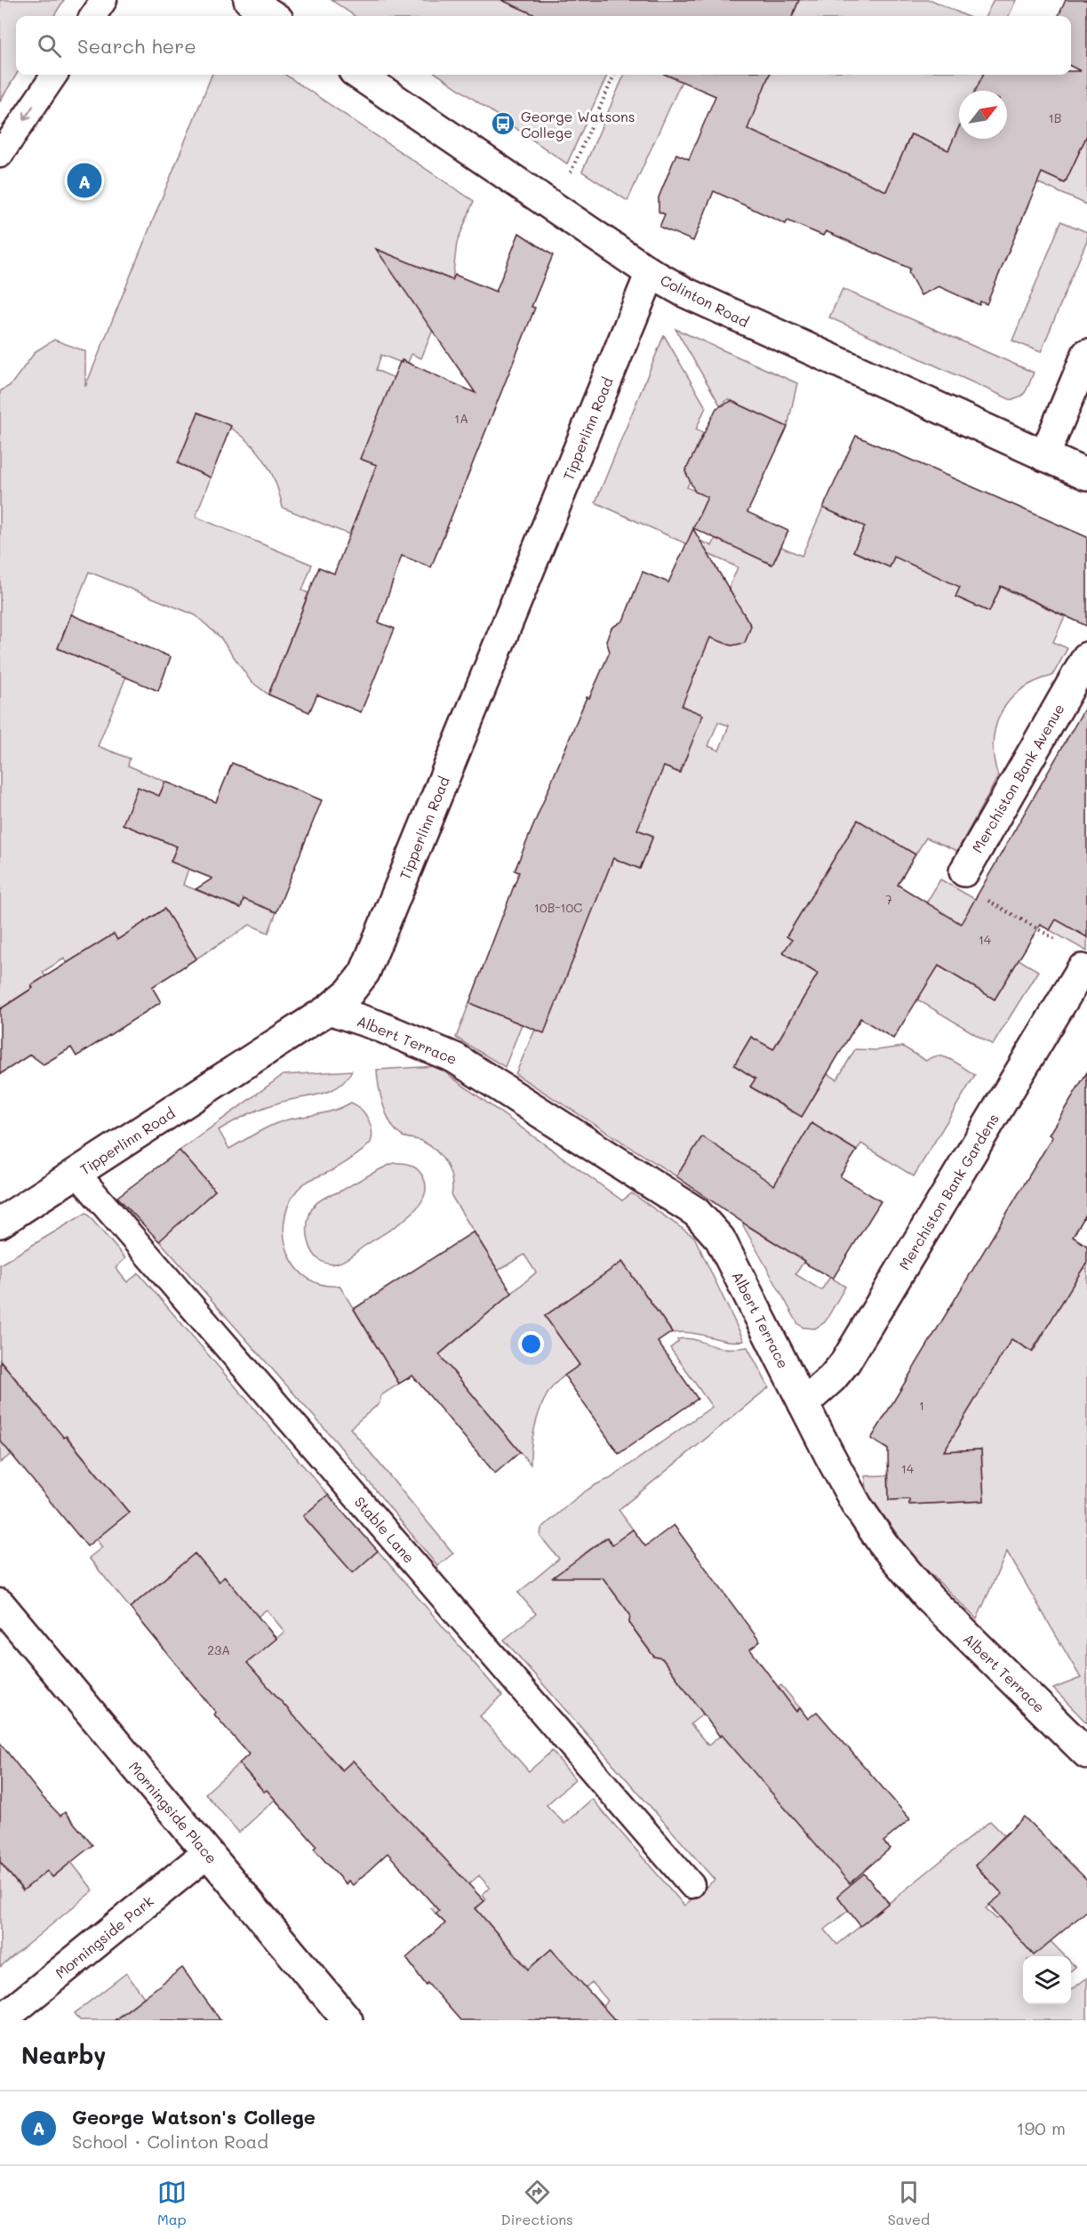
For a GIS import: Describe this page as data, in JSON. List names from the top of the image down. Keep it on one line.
{"streets":{"street":["Colinton Road","Tipperlinn Road","Merchiston Bank Avenue","Albert Terrace","Merchiston Bank Gardens","Morningside Place","Morningside Park"],"lane":["Stable Lane"]},"crossings":[["Colinton Road","Tipperlinn Road"],["Tipperlinn Road","Albert Terrace"],["Tipperlinn Road","Stable Lane"],["Albert Terrace","Merchiston Bank Gardens"],["Morningside Place","Morningside Park"]],"places":{"bus stop":["George Watsons College"]},"house_numbers":["1B","1A","7","10B-10C","14","1","14","23A"],"north":"top right","page":{"search":"Search here","pins":"A","heading":"Nearby","list":[{"mark":"A","name":"George Watson's College","note":"School · Colinton Road","value":"190 m"}],"nav":["Map","Directions","Saved"]}}
